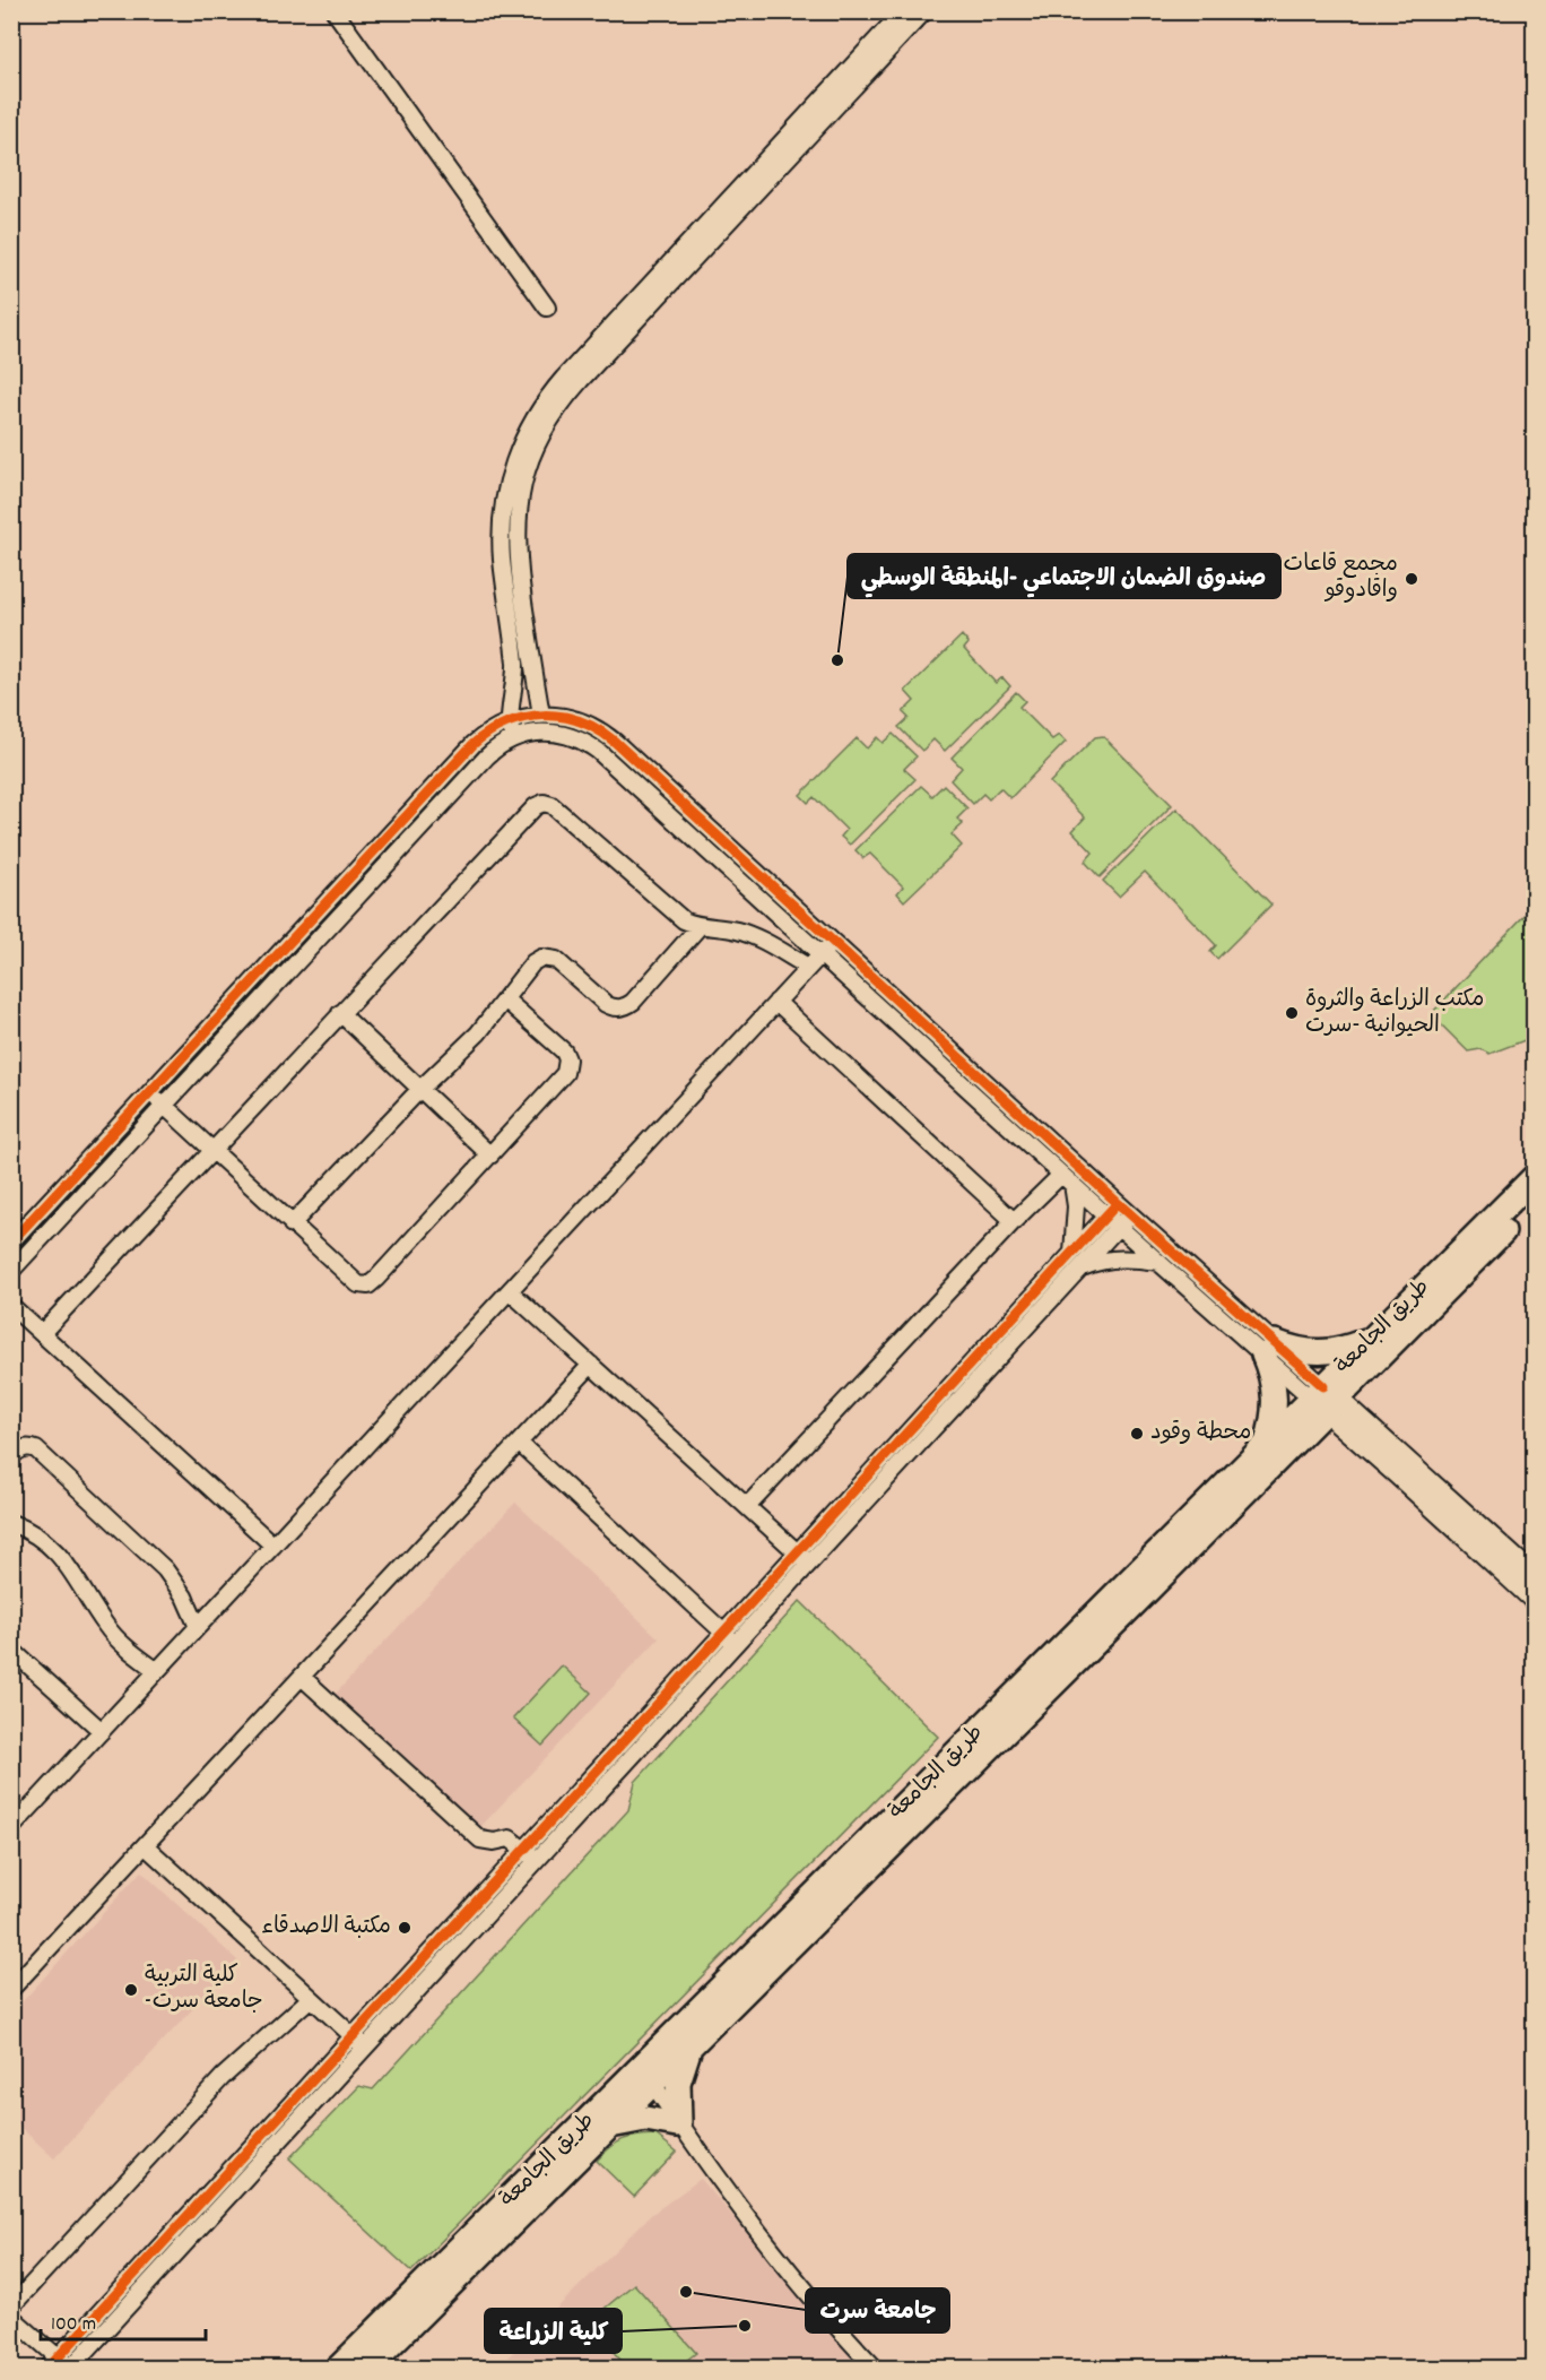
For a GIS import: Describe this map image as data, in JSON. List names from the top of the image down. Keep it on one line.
{"streets":{"highway":["طريق الجامعة"]},"places":["مجمع قاعات واقادوقو","صندوق الضمان الاجتماعي -المنطقة الوسطي","مكتب الزراعة والثروة الحيوانية -سرت","محطة وقود","مكتبة الاصدقاء","كلية التربية -جامعة سرت","جامعة سرت","كلية الزراعة"],"scale_bar":"100 m"}
